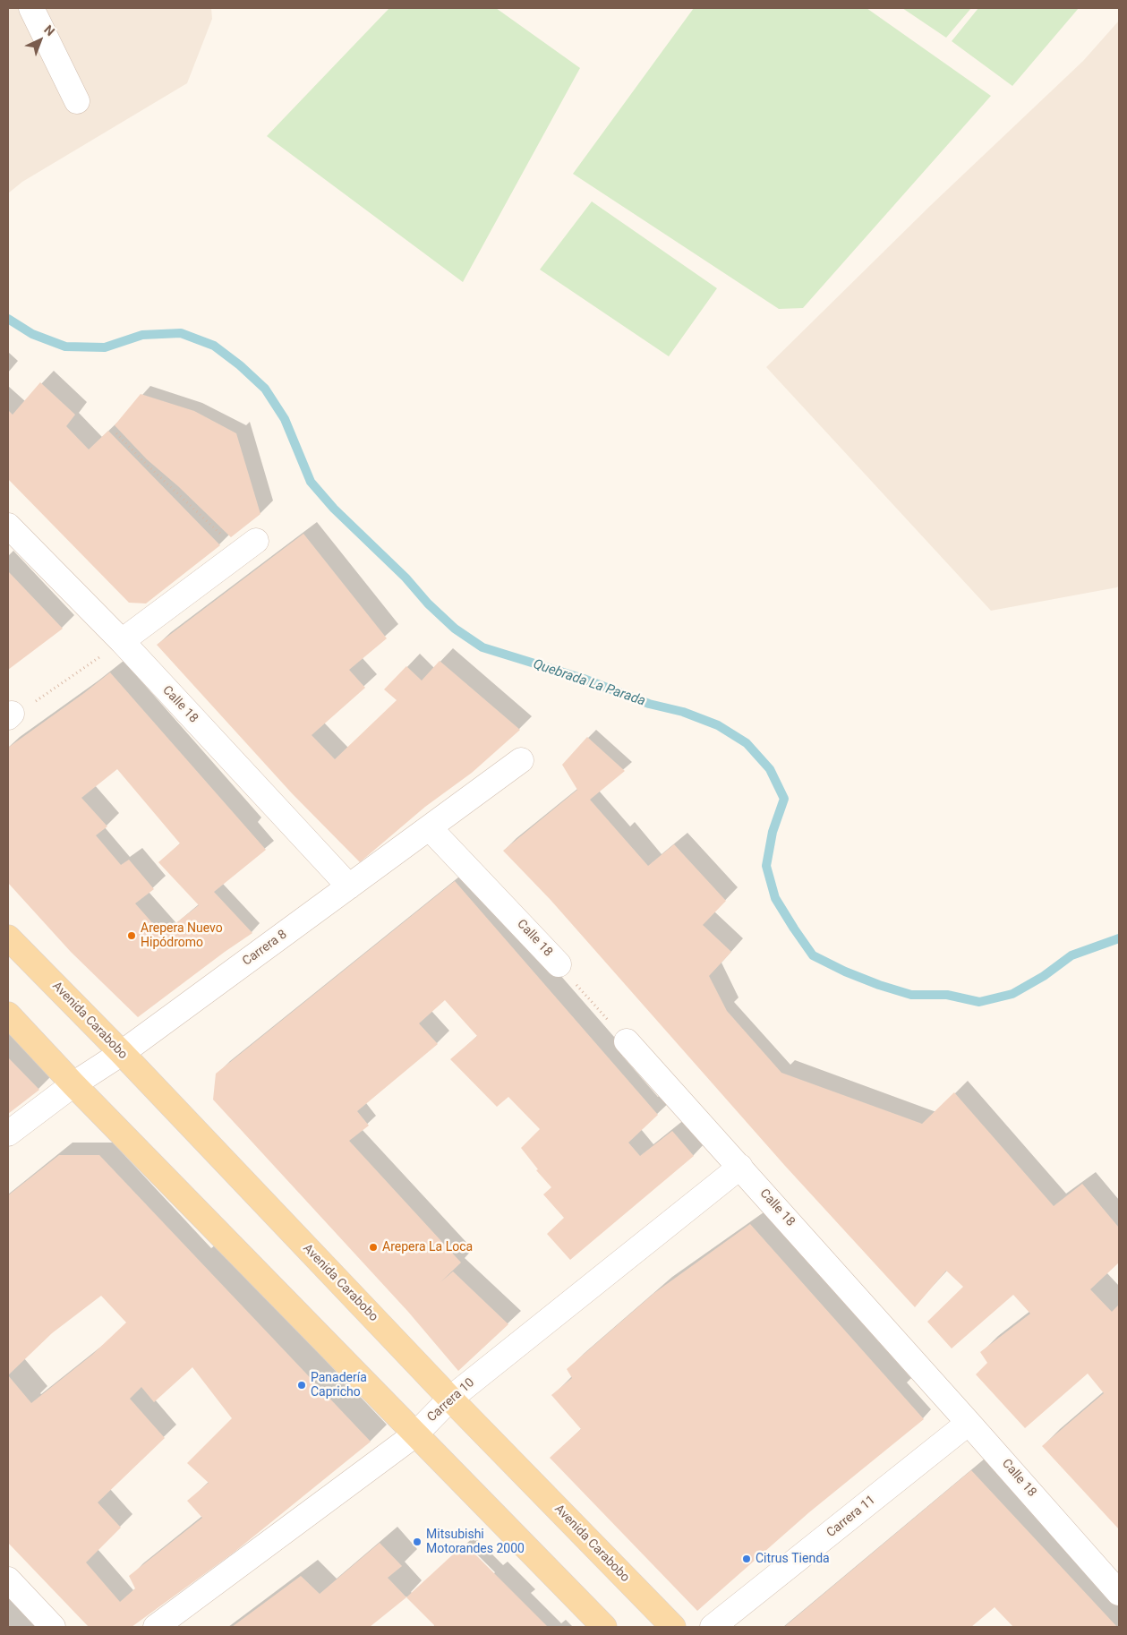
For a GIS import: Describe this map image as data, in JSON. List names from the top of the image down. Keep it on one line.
{"streets":{"main road":["Avenida Carabobo"],"street":["Calle 18","Carrera 8","Carrera 10","Carrera 11"]},"crossings":[["Calle 18","Carrera 8"],["Calle 18","Carrera 10"],["Calle 18","Carrera 11"],["Carrera 8","Avenida Carabobo"],["Avenida Carabobo","Carrera 10"]],"water":["Quebrada La Parada"],"places":["Arepera Nuevo Hipódromo","Arepera La Loca","Panadería Capricho","Mitsubishi Motorandes 2000","Citrus Tienda"],"north":"top right"}
